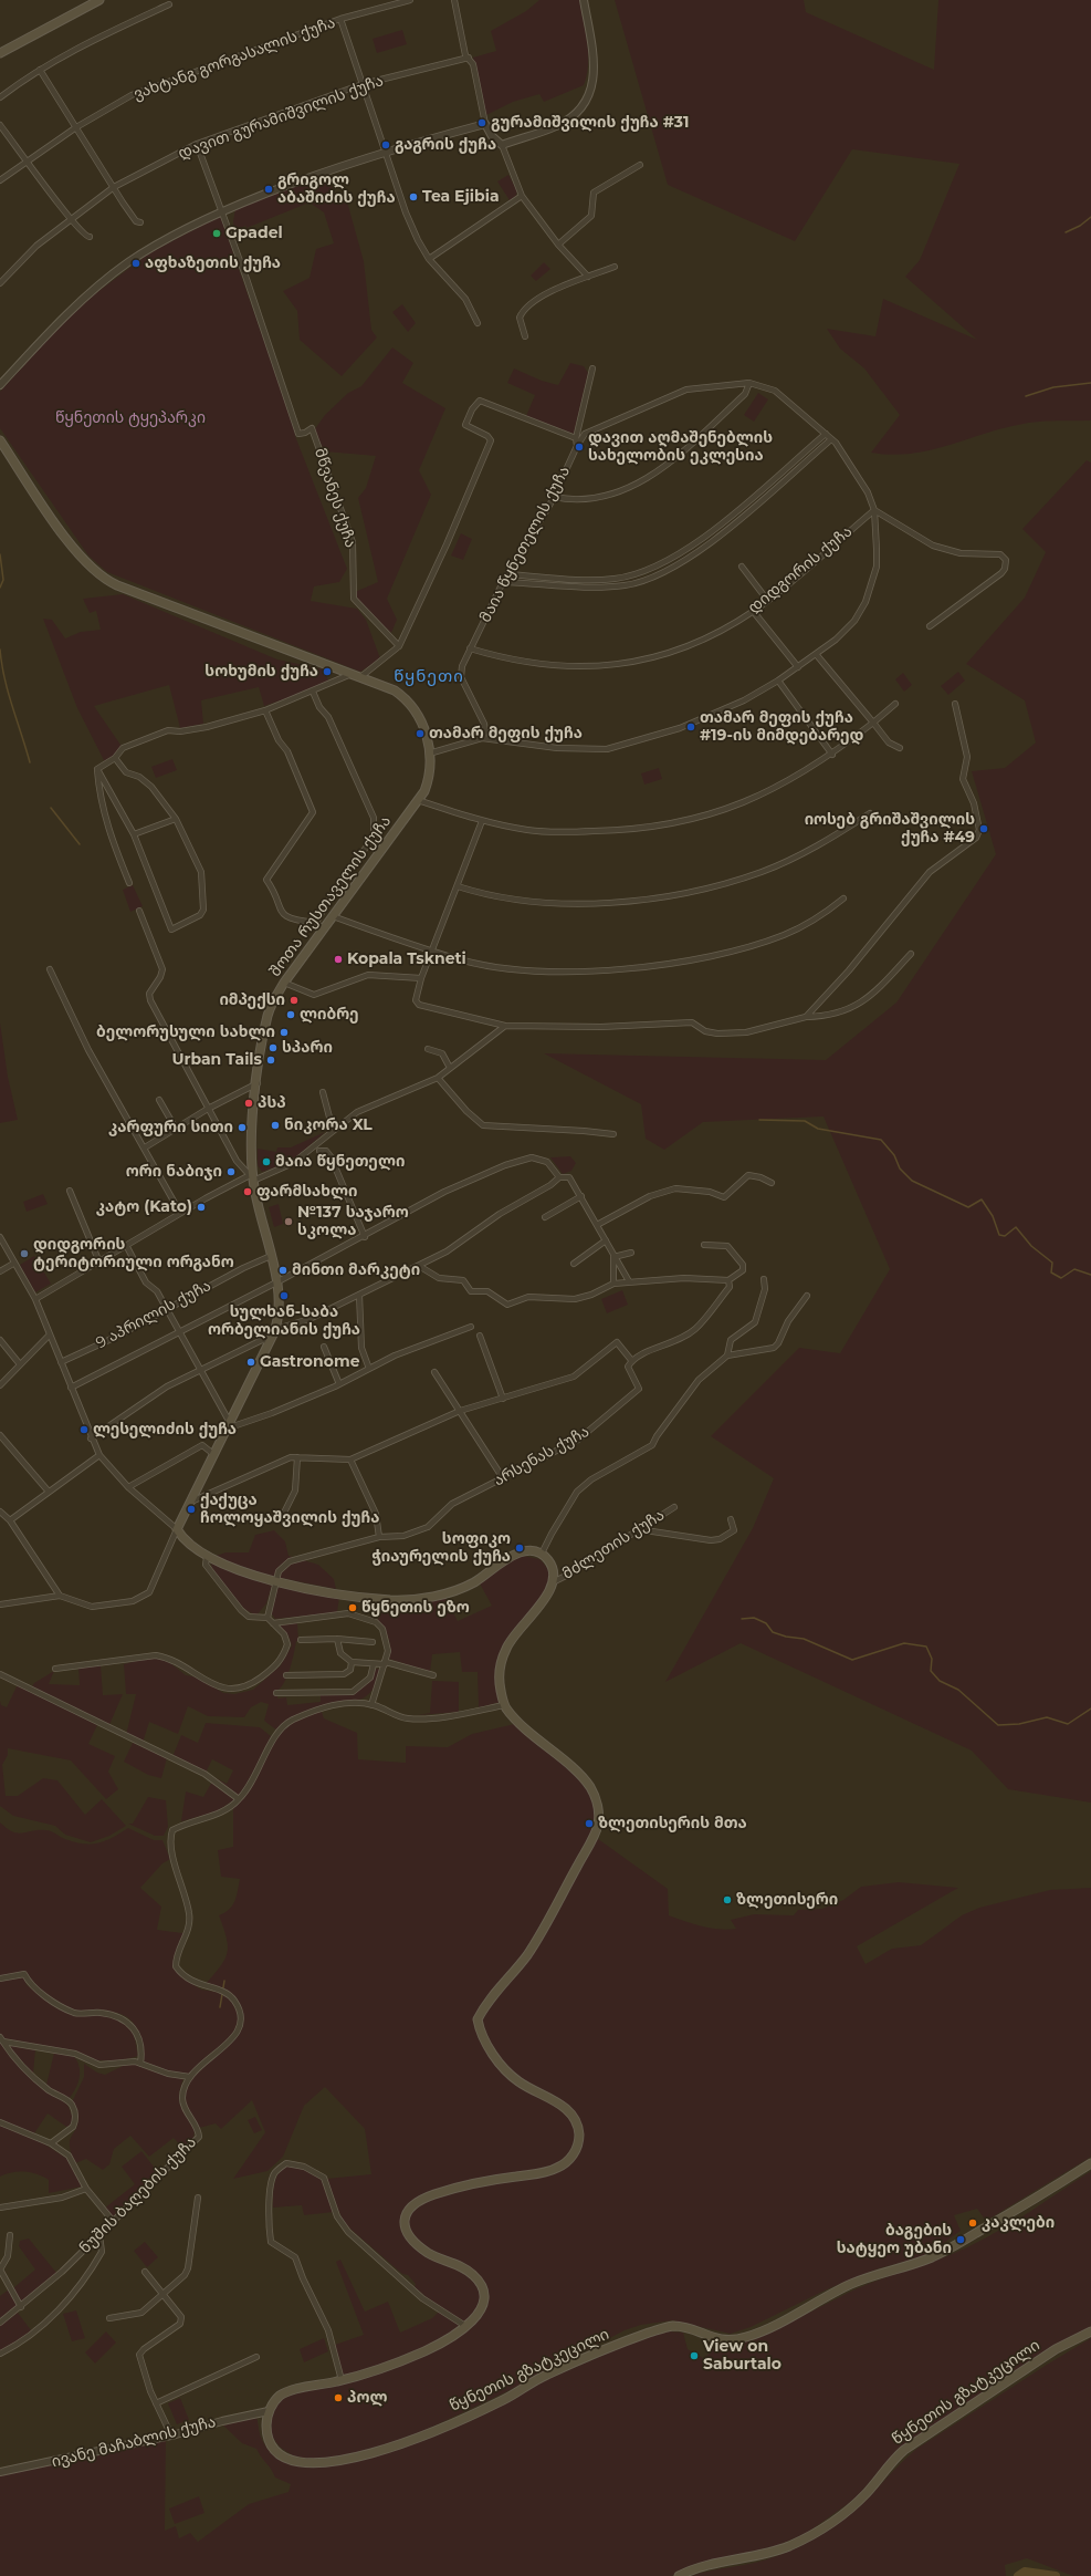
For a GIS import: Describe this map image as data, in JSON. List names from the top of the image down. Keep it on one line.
{"streets":{"main road":["შოთა რუსთაველის ქუჩა","წყნეთის გზატკეცილი"],"street":["ვახტანგ გორგასალის ქუჩა","დავით გურამიშვილის ქუჩა","მწვანეს ქუჩა","მაია წყნეთელის ქუჩა","დიდგორის ქუჩა","9 აპრილის ქუჩა","არსენას ქუჩა","მძლეთის ქუჩა","ნუშის ბაღების ქუჩა","ივანე მაჩაბლის ქუჩა"]},"crossings":[["მაია წყნეთელის ქუჩა","დიდგორის ქუჩა"],["შოთა რუსთაველის ქუჩა","9 აპრილის ქუჩა"],["წყნეთის გზატკეცილი","ივანე მაჩაბლის ქუჩა"]],"districts":["წყნეთი"],"parks":["წყნეთის ტყეპარკი"],"places":["გურამიშვილის ქუჩა #31","გაგრის ქუჩა","გრიგოლ აბაშიძის ქუჩა","Tea Ejibia","Gpadel","აფხაზეთის ქუჩა","დავით აღმაშენებლის სახელობის ეკლესია","სოხუმის ქუჩა","თამარ მეფის ქუჩა #19-ის მიმდებარედ","თამარ მეფის ქუჩა","იოსებ გრიშაშვილის ქუჩა #49","Kopala Tskneti","იმპექსი","ლიბრე","ბელორუსული სახლი","სპარი","Urban Tails","პსპ","ნიკორა XL","კარფური სითი","მაია წყნეთელი","ორი ნაბიჯი","ფარმსახლი","კატო (Kato)","№137 საჯარო სკოლა","დიდგორის ტერიტორიული ორგანო","მინთი მარკეტი","სულხან-საბა ორბელიანის ქუჩა","Gastronome","ლესელიძის ქუჩა","ქაქუცა ჩოლოყაშვილის ქუჩა","სოფიკო ჭიაურელის ქუჩა","წყნეთის ეზო","ზლეთისერის მთა","ზლეთისერი","კაკლები","ბაგების სატყეო უბანი","View on Saburtalo","პოლ"]}
